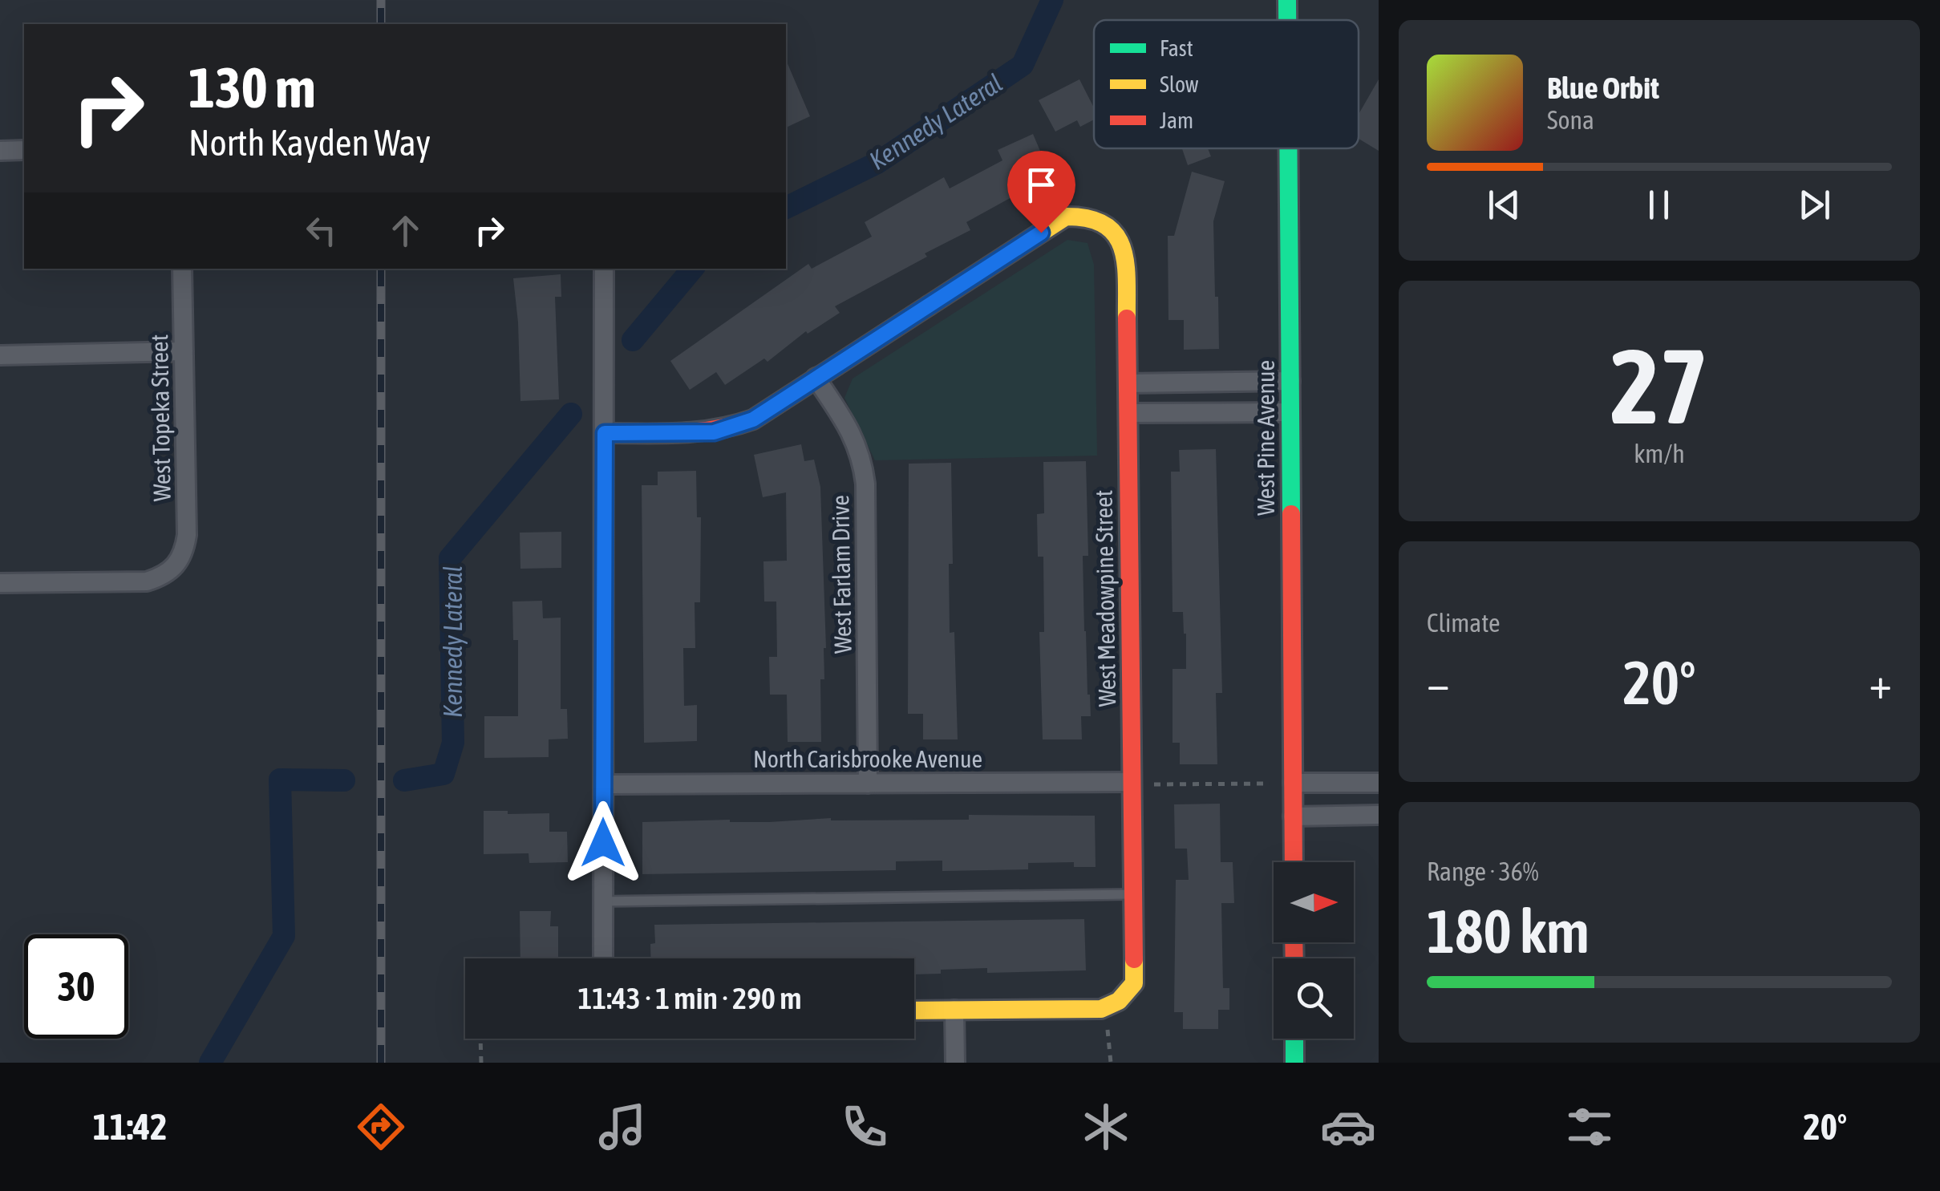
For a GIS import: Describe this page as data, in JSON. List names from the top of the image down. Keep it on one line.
{"streets":{"street":["West Topeka Street","West Pine Avenue","West Farlam Drive","West Meadowpine Street","North Carisbrooke Avenue"]},"crossings":[["West Farlam Drive","West Meadowpine Street"],["West Farlam Drive","North Carisbrooke Avenue"],["West Meadowpine Street","North Carisbrooke Avenue"]],"water":["Kennedy Lateral"],"legend":["Fast","Slow","Jam"],"north":"right","page":{"turn":["130 m","North Kayden Way"],"song":["Blue Orbit","Sona"],"tile":[["27","km/h"],"Climate",["Range · 36%","180 km"]],"heat":["−","20°","+"],"limit":"30","trip":"11:43 · 1 min · 290 m","tabs":["11:42","20°"]}}
